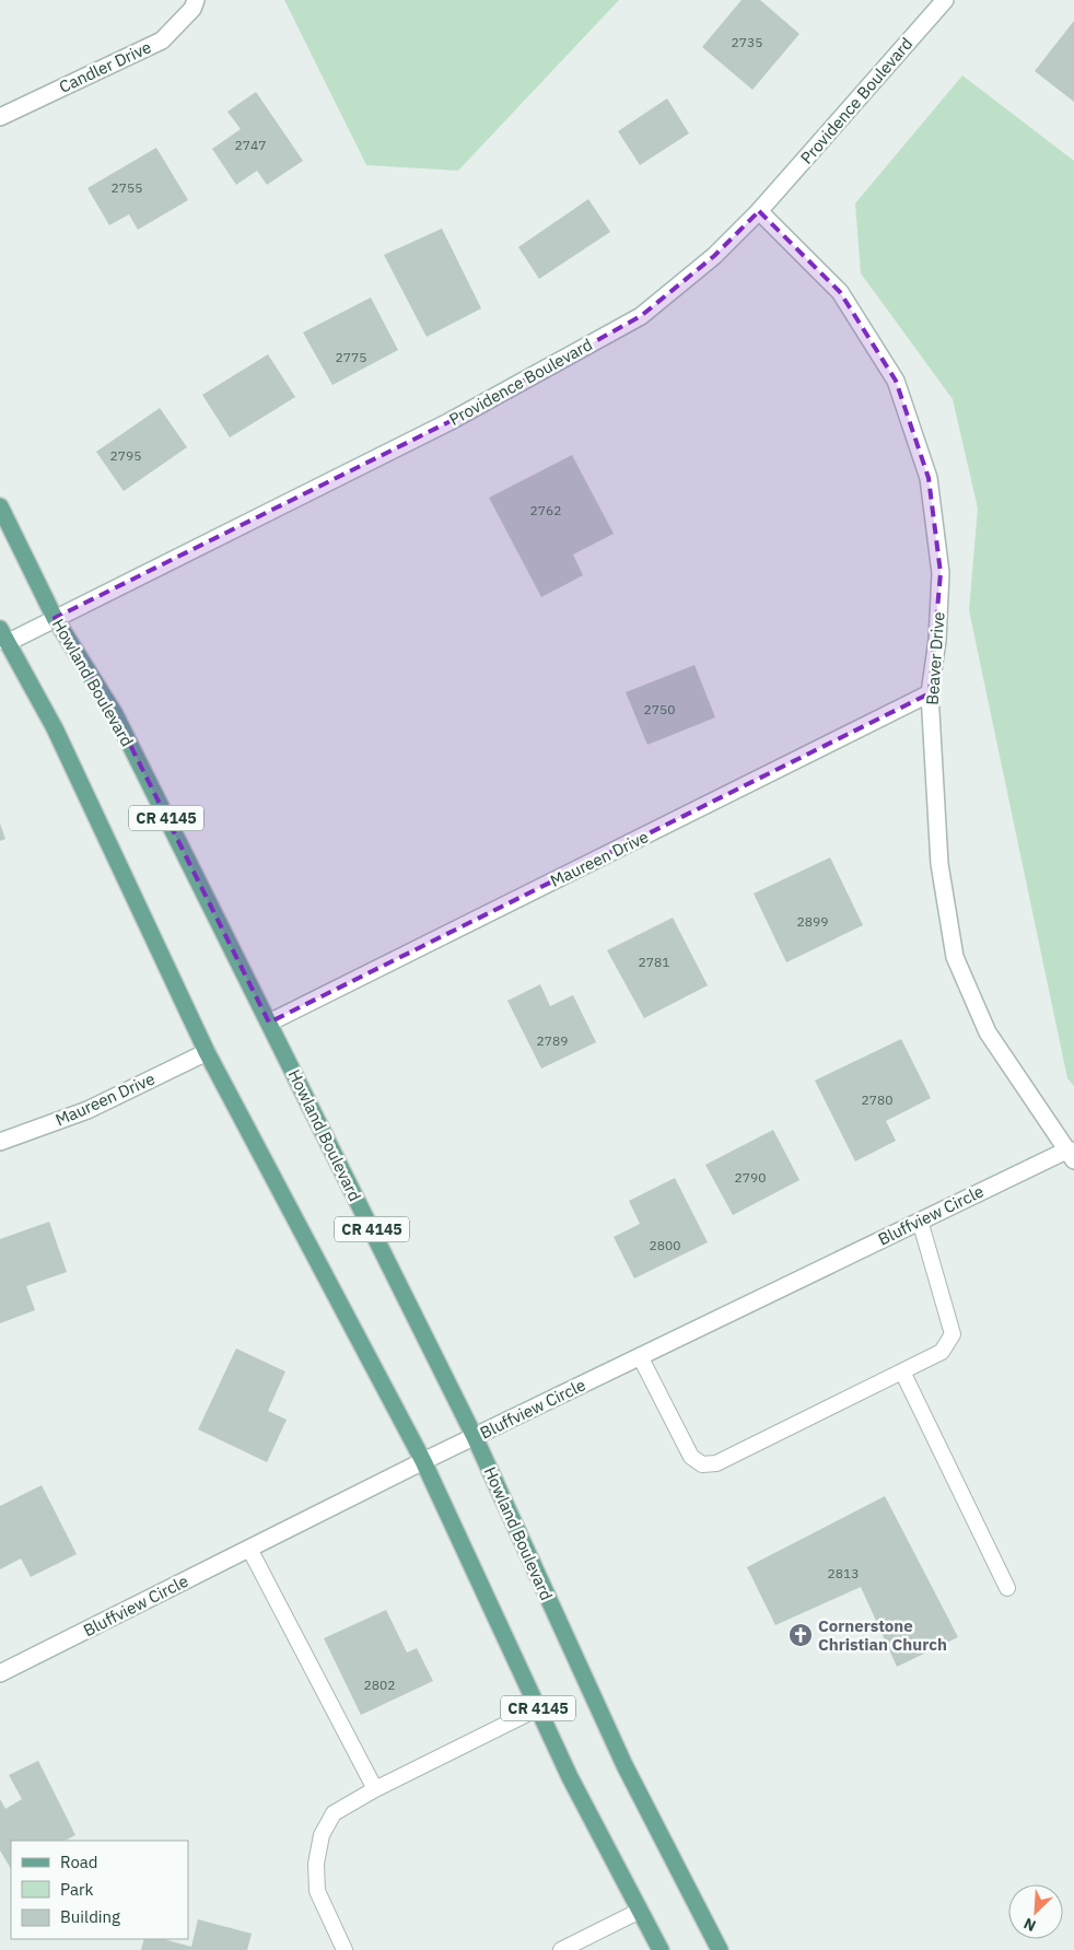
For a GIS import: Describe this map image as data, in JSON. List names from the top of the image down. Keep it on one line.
{"streets":{"main road":["Howland Boulevard","CR 4145"],"street":["Candler Drive","Providence Boulevard","Beaver Drive","Maureen Drive","Bluffview Circle"]},"crossings":[["Providence Boulevard","Beaver Drive"],["Providence Boulevard","Howland Boulevard"],["Providence Boulevard","CR 4145"],["Beaver Drive","Maureen Drive"],["Beaver Drive","Bluffview Circle"],["Howland Boulevard","Maureen Drive"],["Howland Boulevard","Bluffview Circle"],["CR 4145","Maureen Drive"],["CR 4145","Bluffview Circle"]],"places":{"church":["Cornerstone Christian Church"]},"house_numbers":["2735","2747","2755","2775","2795","2762","2750","2899","2781","2789","2780","2790","2800","2813","2802"],"legend":["Road","Park","Building"],"north":"bottom left"}
